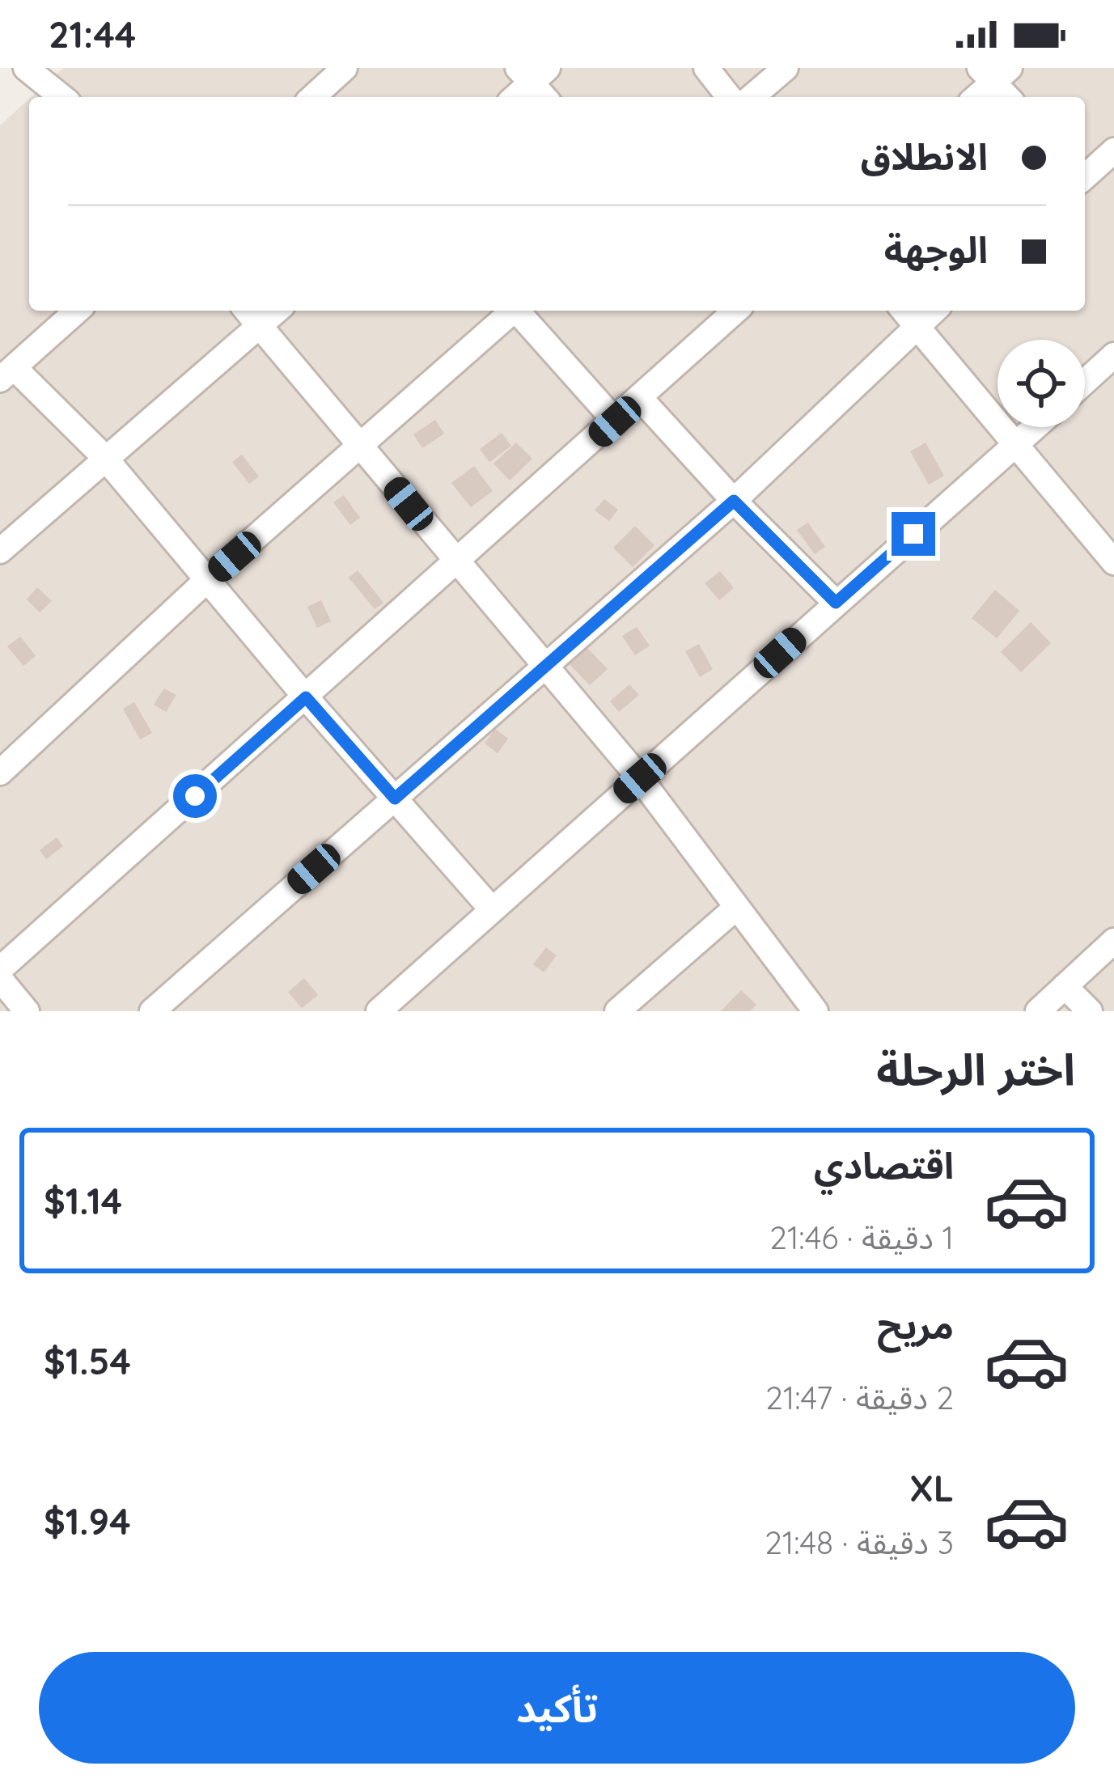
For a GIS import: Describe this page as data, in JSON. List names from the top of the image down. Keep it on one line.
{"page":{"status":"21:44","banner":["الانطلاق","الوجهة"],"heading":"اختر الرحلة","list":[{"name":"اقتصادي","note":"1 دقيقة · 21:46","value":"$1.14"},{"name":"مريح","note":"2 دقيقة · 21:47","value":"$1.54"},{"name":"XL","note":"3 دقيقة · 21:48","value":"$1.94"}],"buttons":"تأكيد"}}
